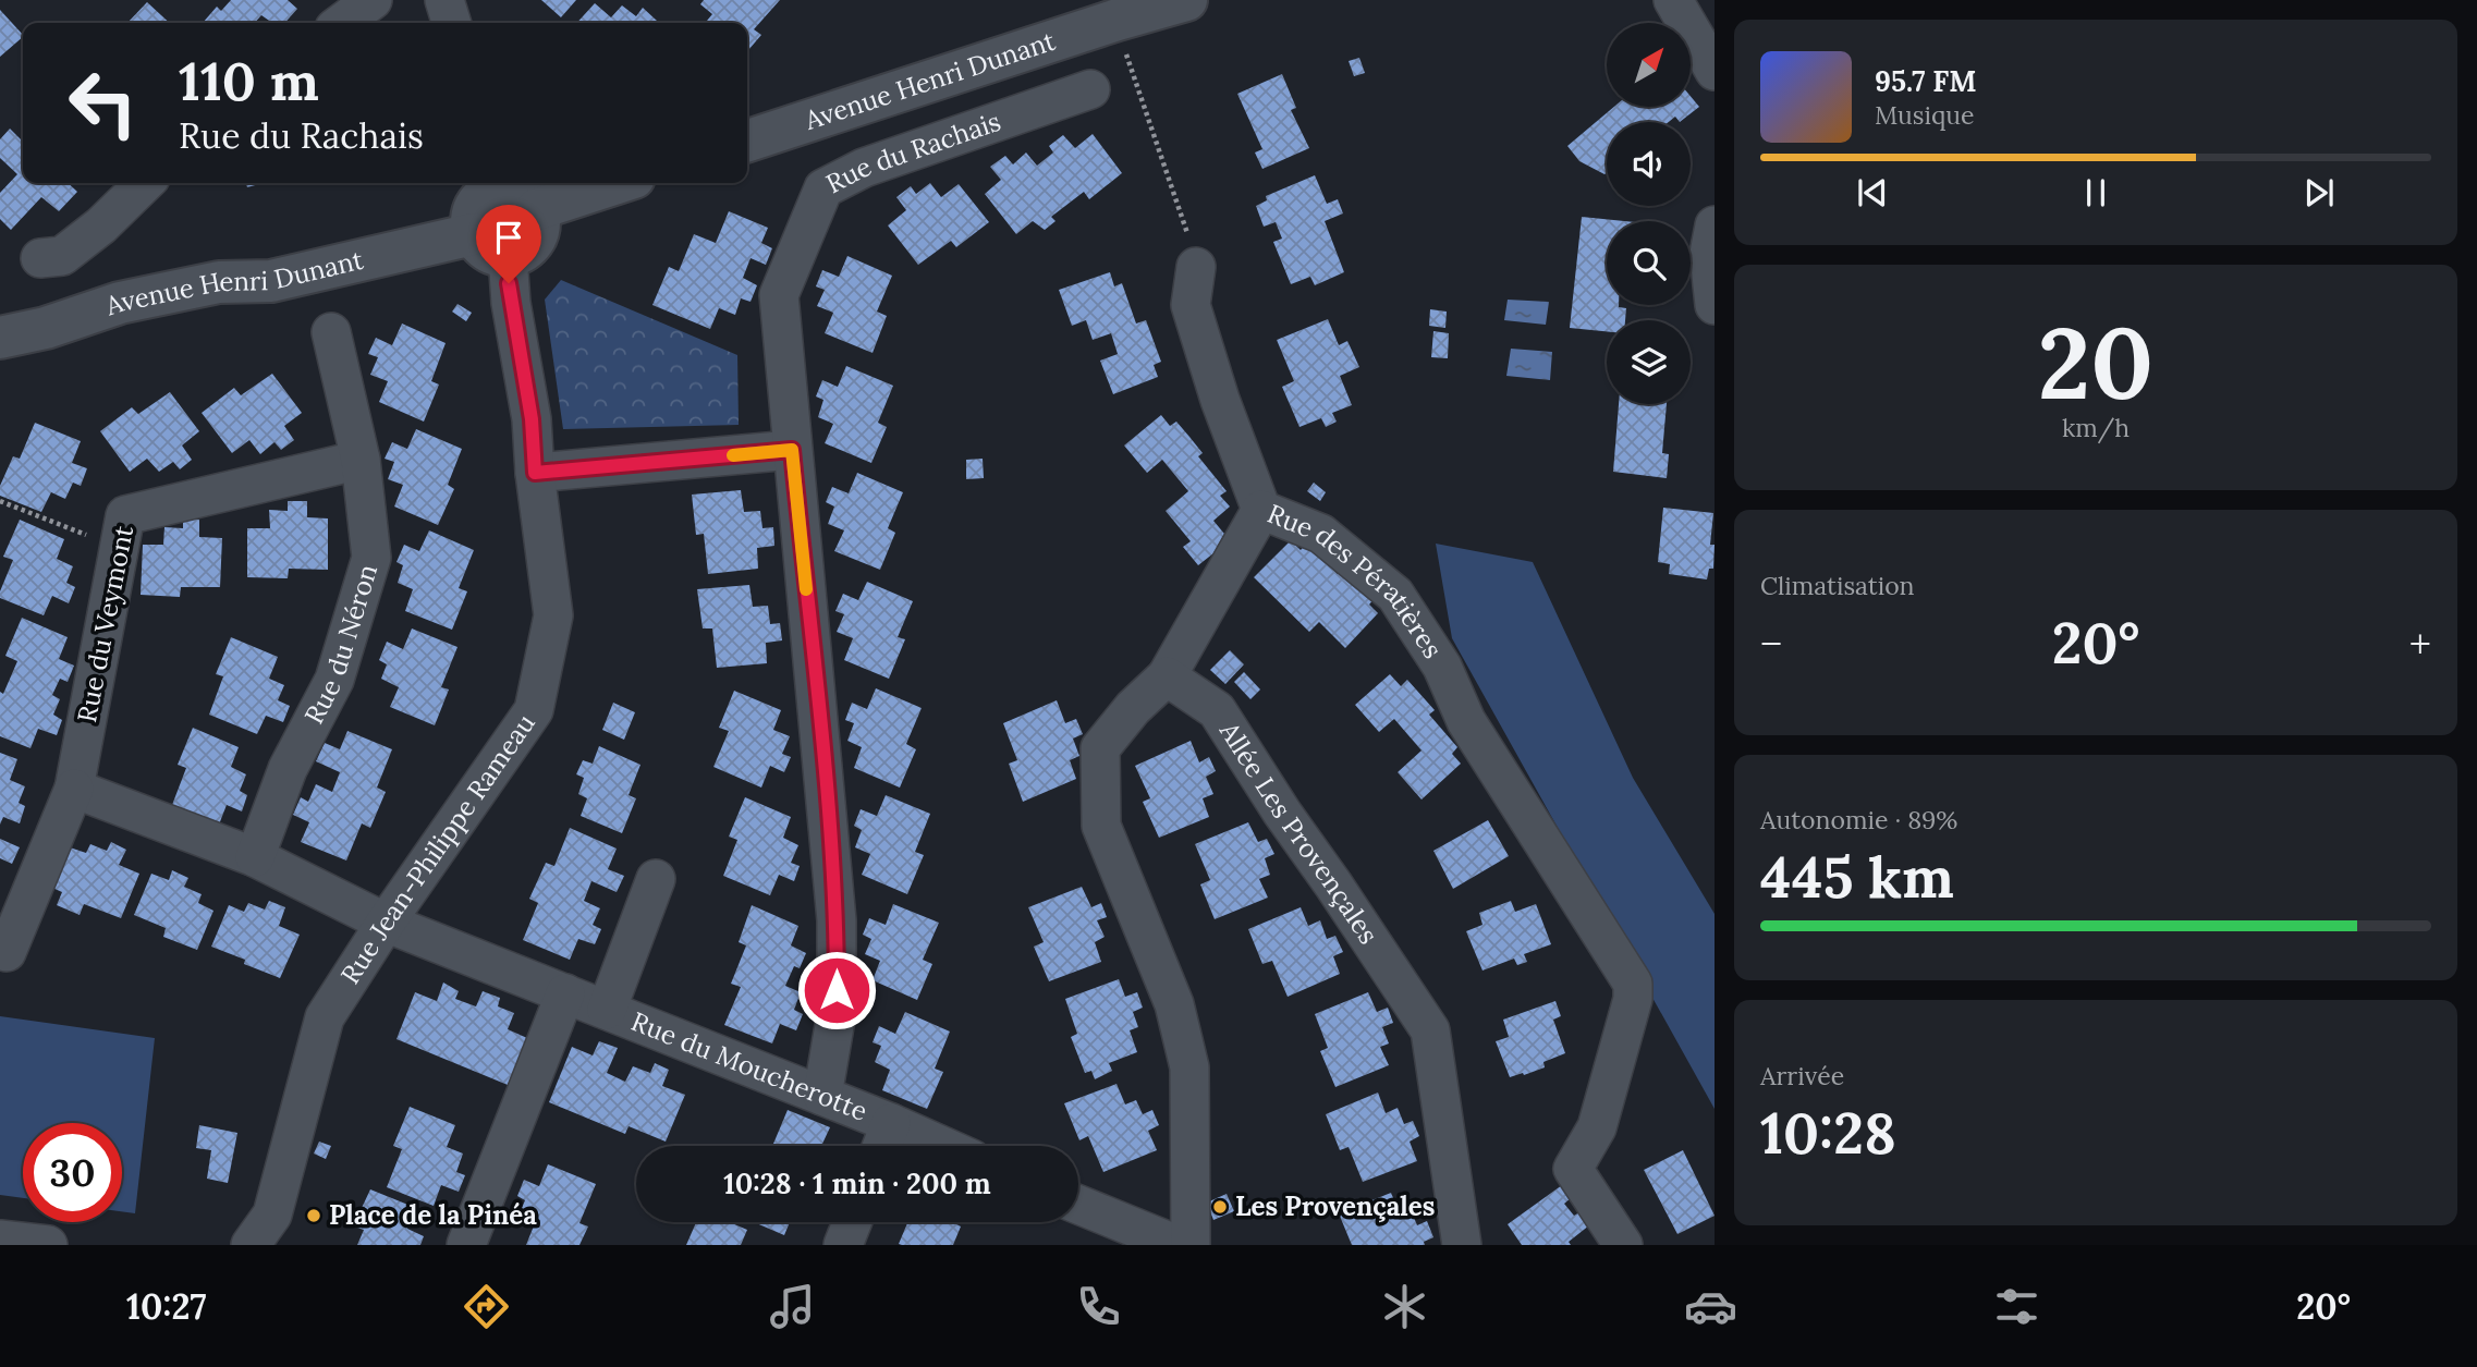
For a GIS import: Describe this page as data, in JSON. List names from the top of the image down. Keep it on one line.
{"streets":{"main road":["Avenue Henri Dunant"],"street":["Rue du Rachais","Rue des Pératières","Rue du Veymont","Rue du Néron","Allée Les Provençales","Rue Jean-Philippe Rameau","Rue du Moucherotte"]},"crossings":[["Avenue Henri Dunant","Rue Jean-Philippe Rameau"],["Rue du Rachais","Rue du Moucherotte"],["Rue du Veymont","Rue du Néron"],["Rue Jean-Philippe Rameau","Rue du Moucherotte"]],"places":["Les Provençales","Place de la Pinéa"],"north":"top right","page":{"turn":["110 m","Rue du Rachais"],"song":["95.7 FM","Musique"],"tile":[["20","km/h"],"Climatisation",["Autonomie · 89%","445 km"],["Arrivée","10:28"]],"heat":["−","20°","+"],"limit":"30","trip":"10:28 · 1 min · 200 m","tabs":["10:27","20°"]}}
